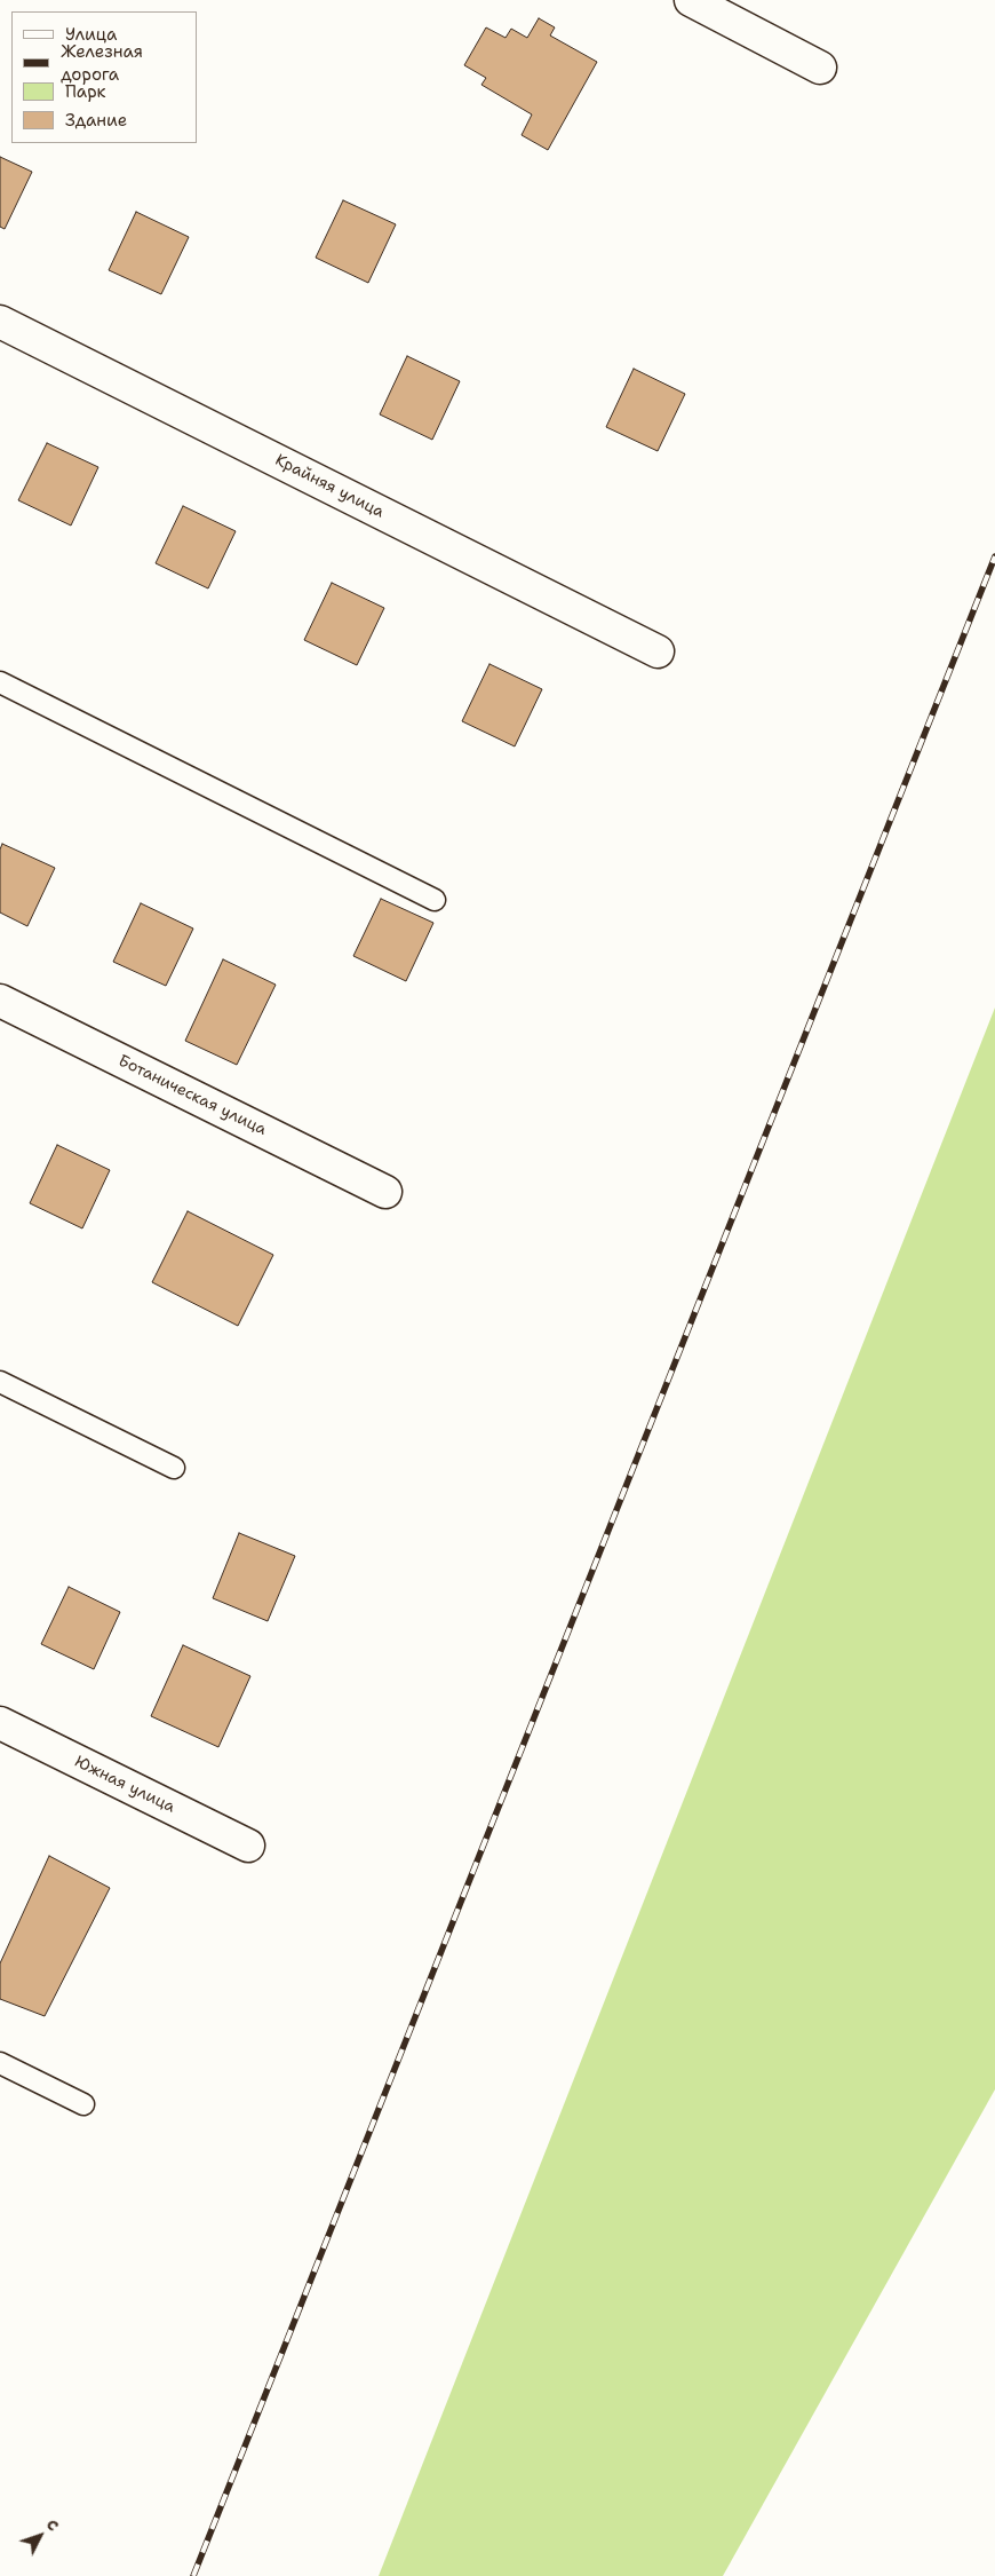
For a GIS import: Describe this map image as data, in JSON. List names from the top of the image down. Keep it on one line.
{"streets":{"street":["Крайняя улица","Ботаническая улица","Южная улица"]},"legend":["Улица","Железная дорога","Парк","Здание"],"north":"top right"}
